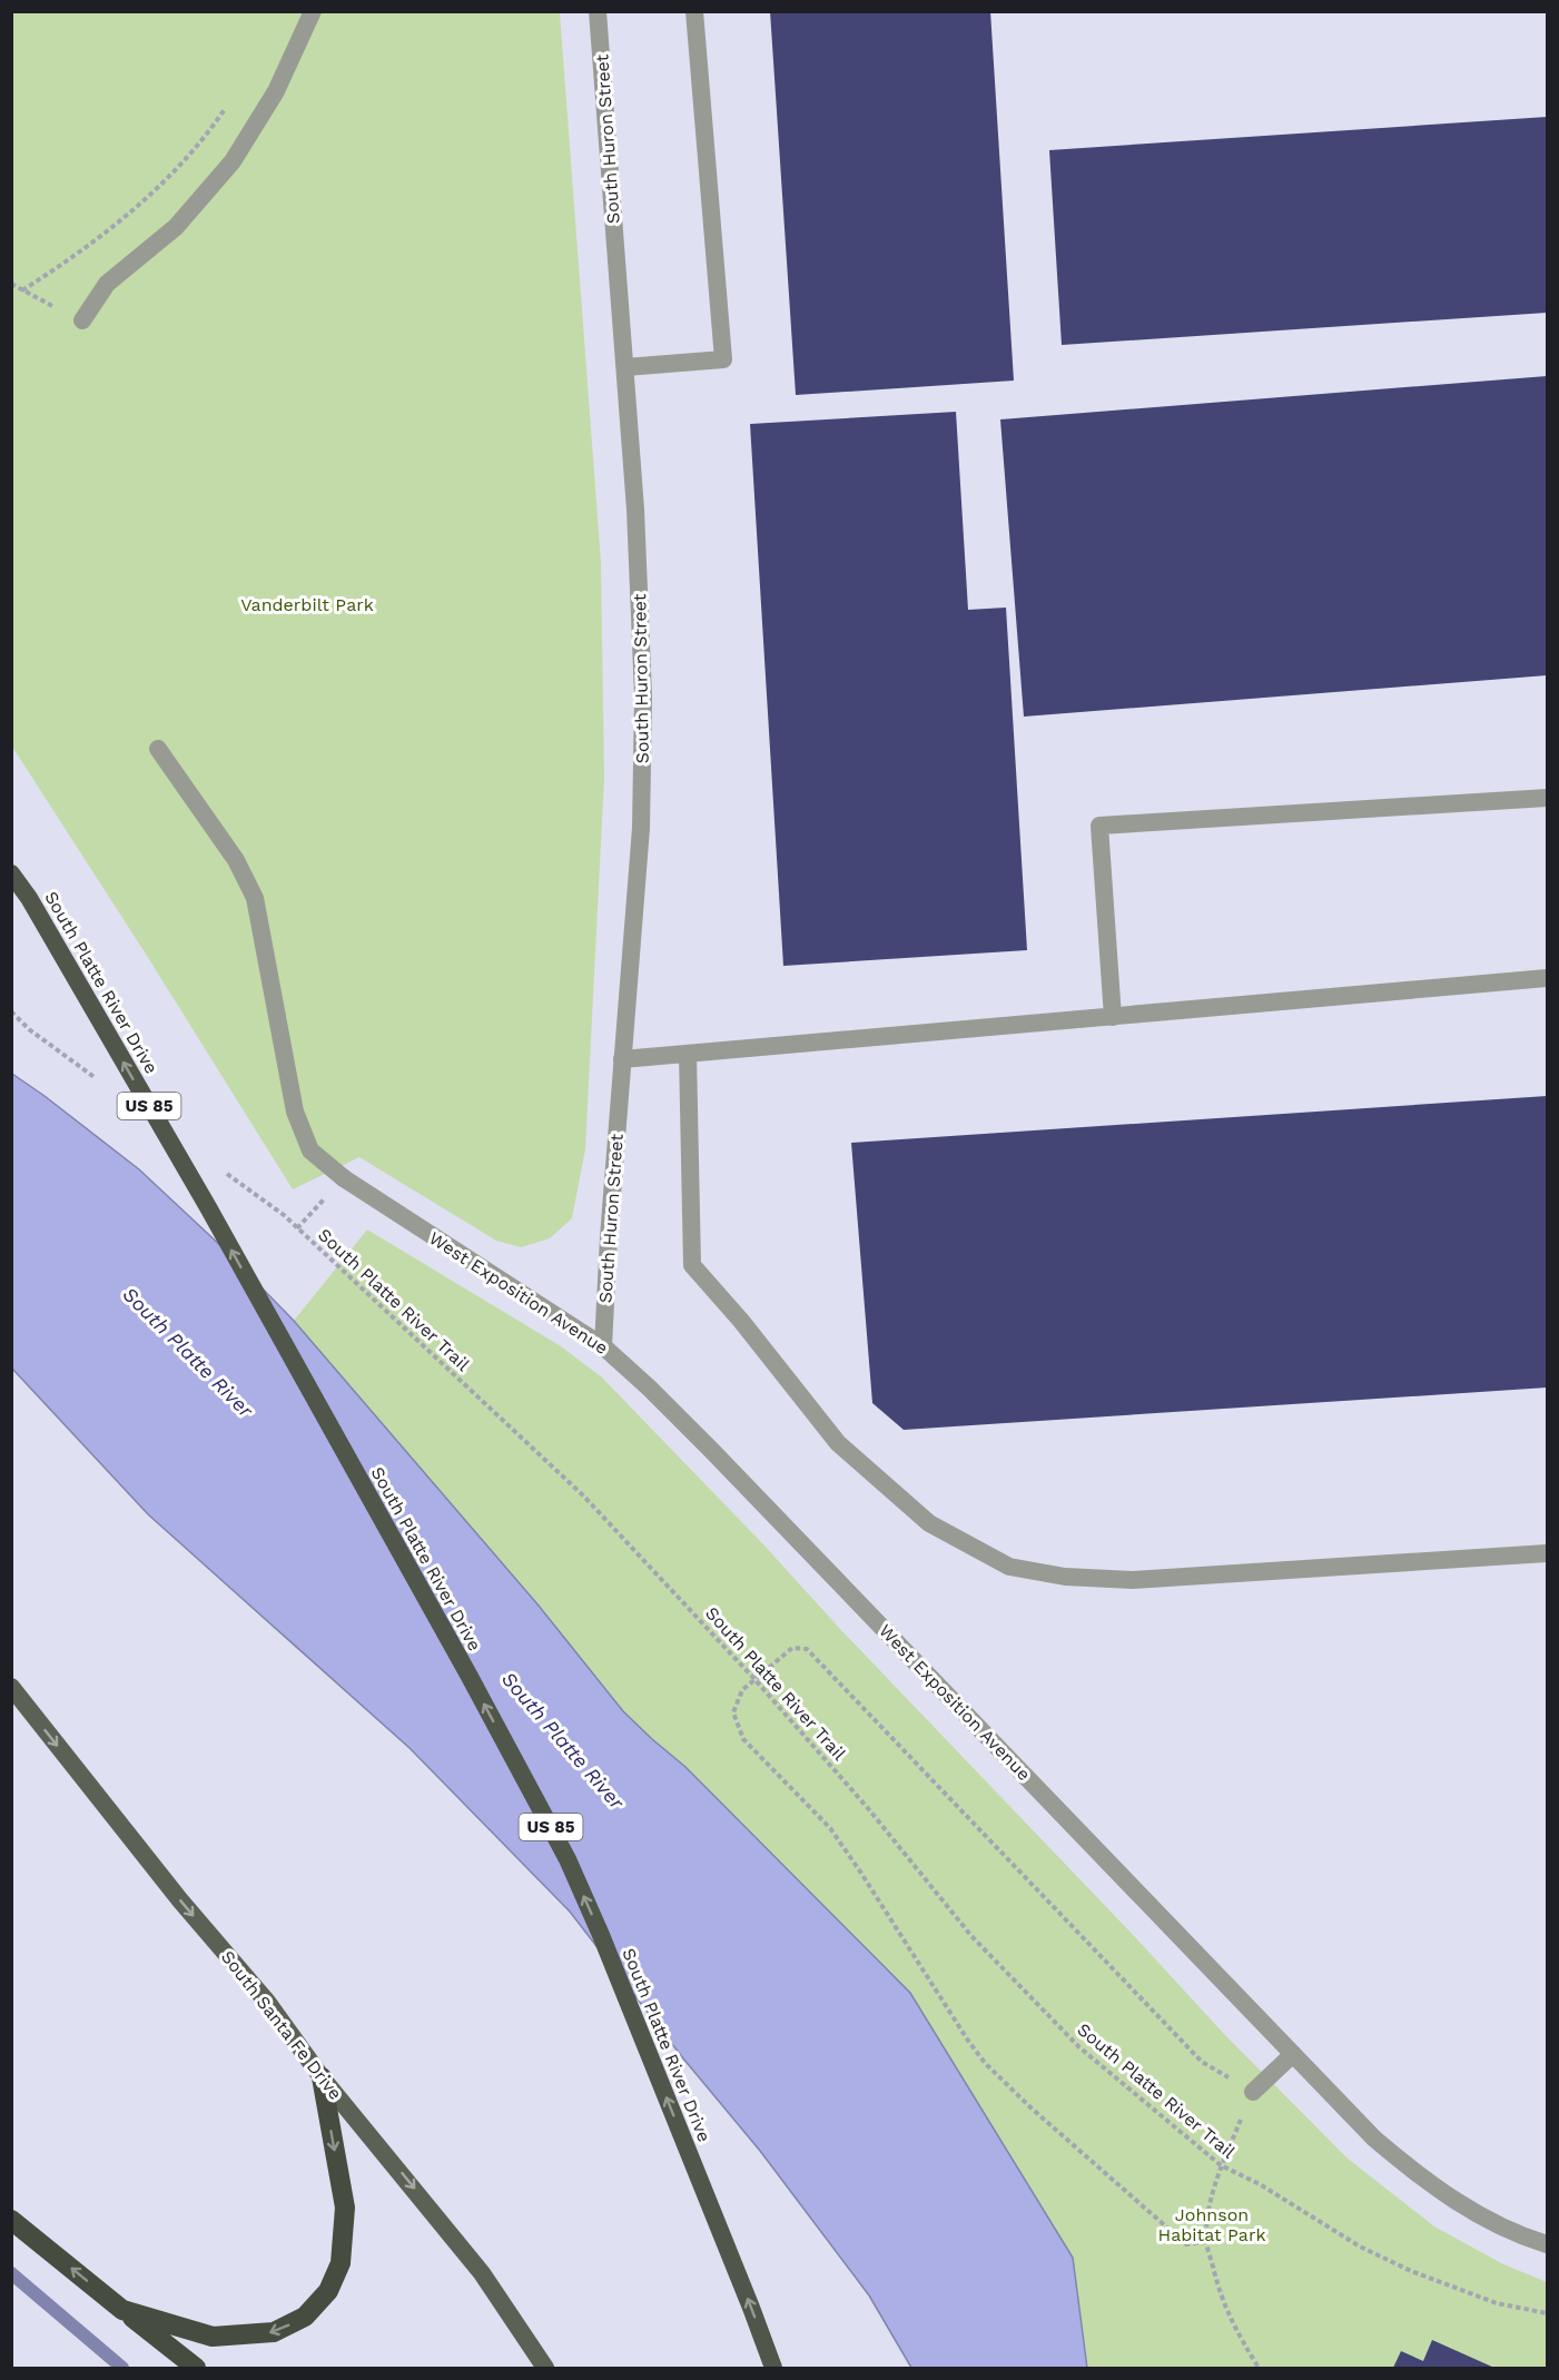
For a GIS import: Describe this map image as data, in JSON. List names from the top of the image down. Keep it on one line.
{"streets":{"highway":["South Platte River Drive","US 85"],"main road":["South Santa Fe Drive"],"street":["South Huron Street","West Exposition Avenue"],"path":["South Platte River Trail"]},"crossings":[["South Huron Street","West Exposition Avenue"]],"one_way":["South Platte River Drive","South Santa Fe Drive"],"water":["South Platte River"],"parks":["Vanderbilt Park","Johnson Habitat Park"]}
